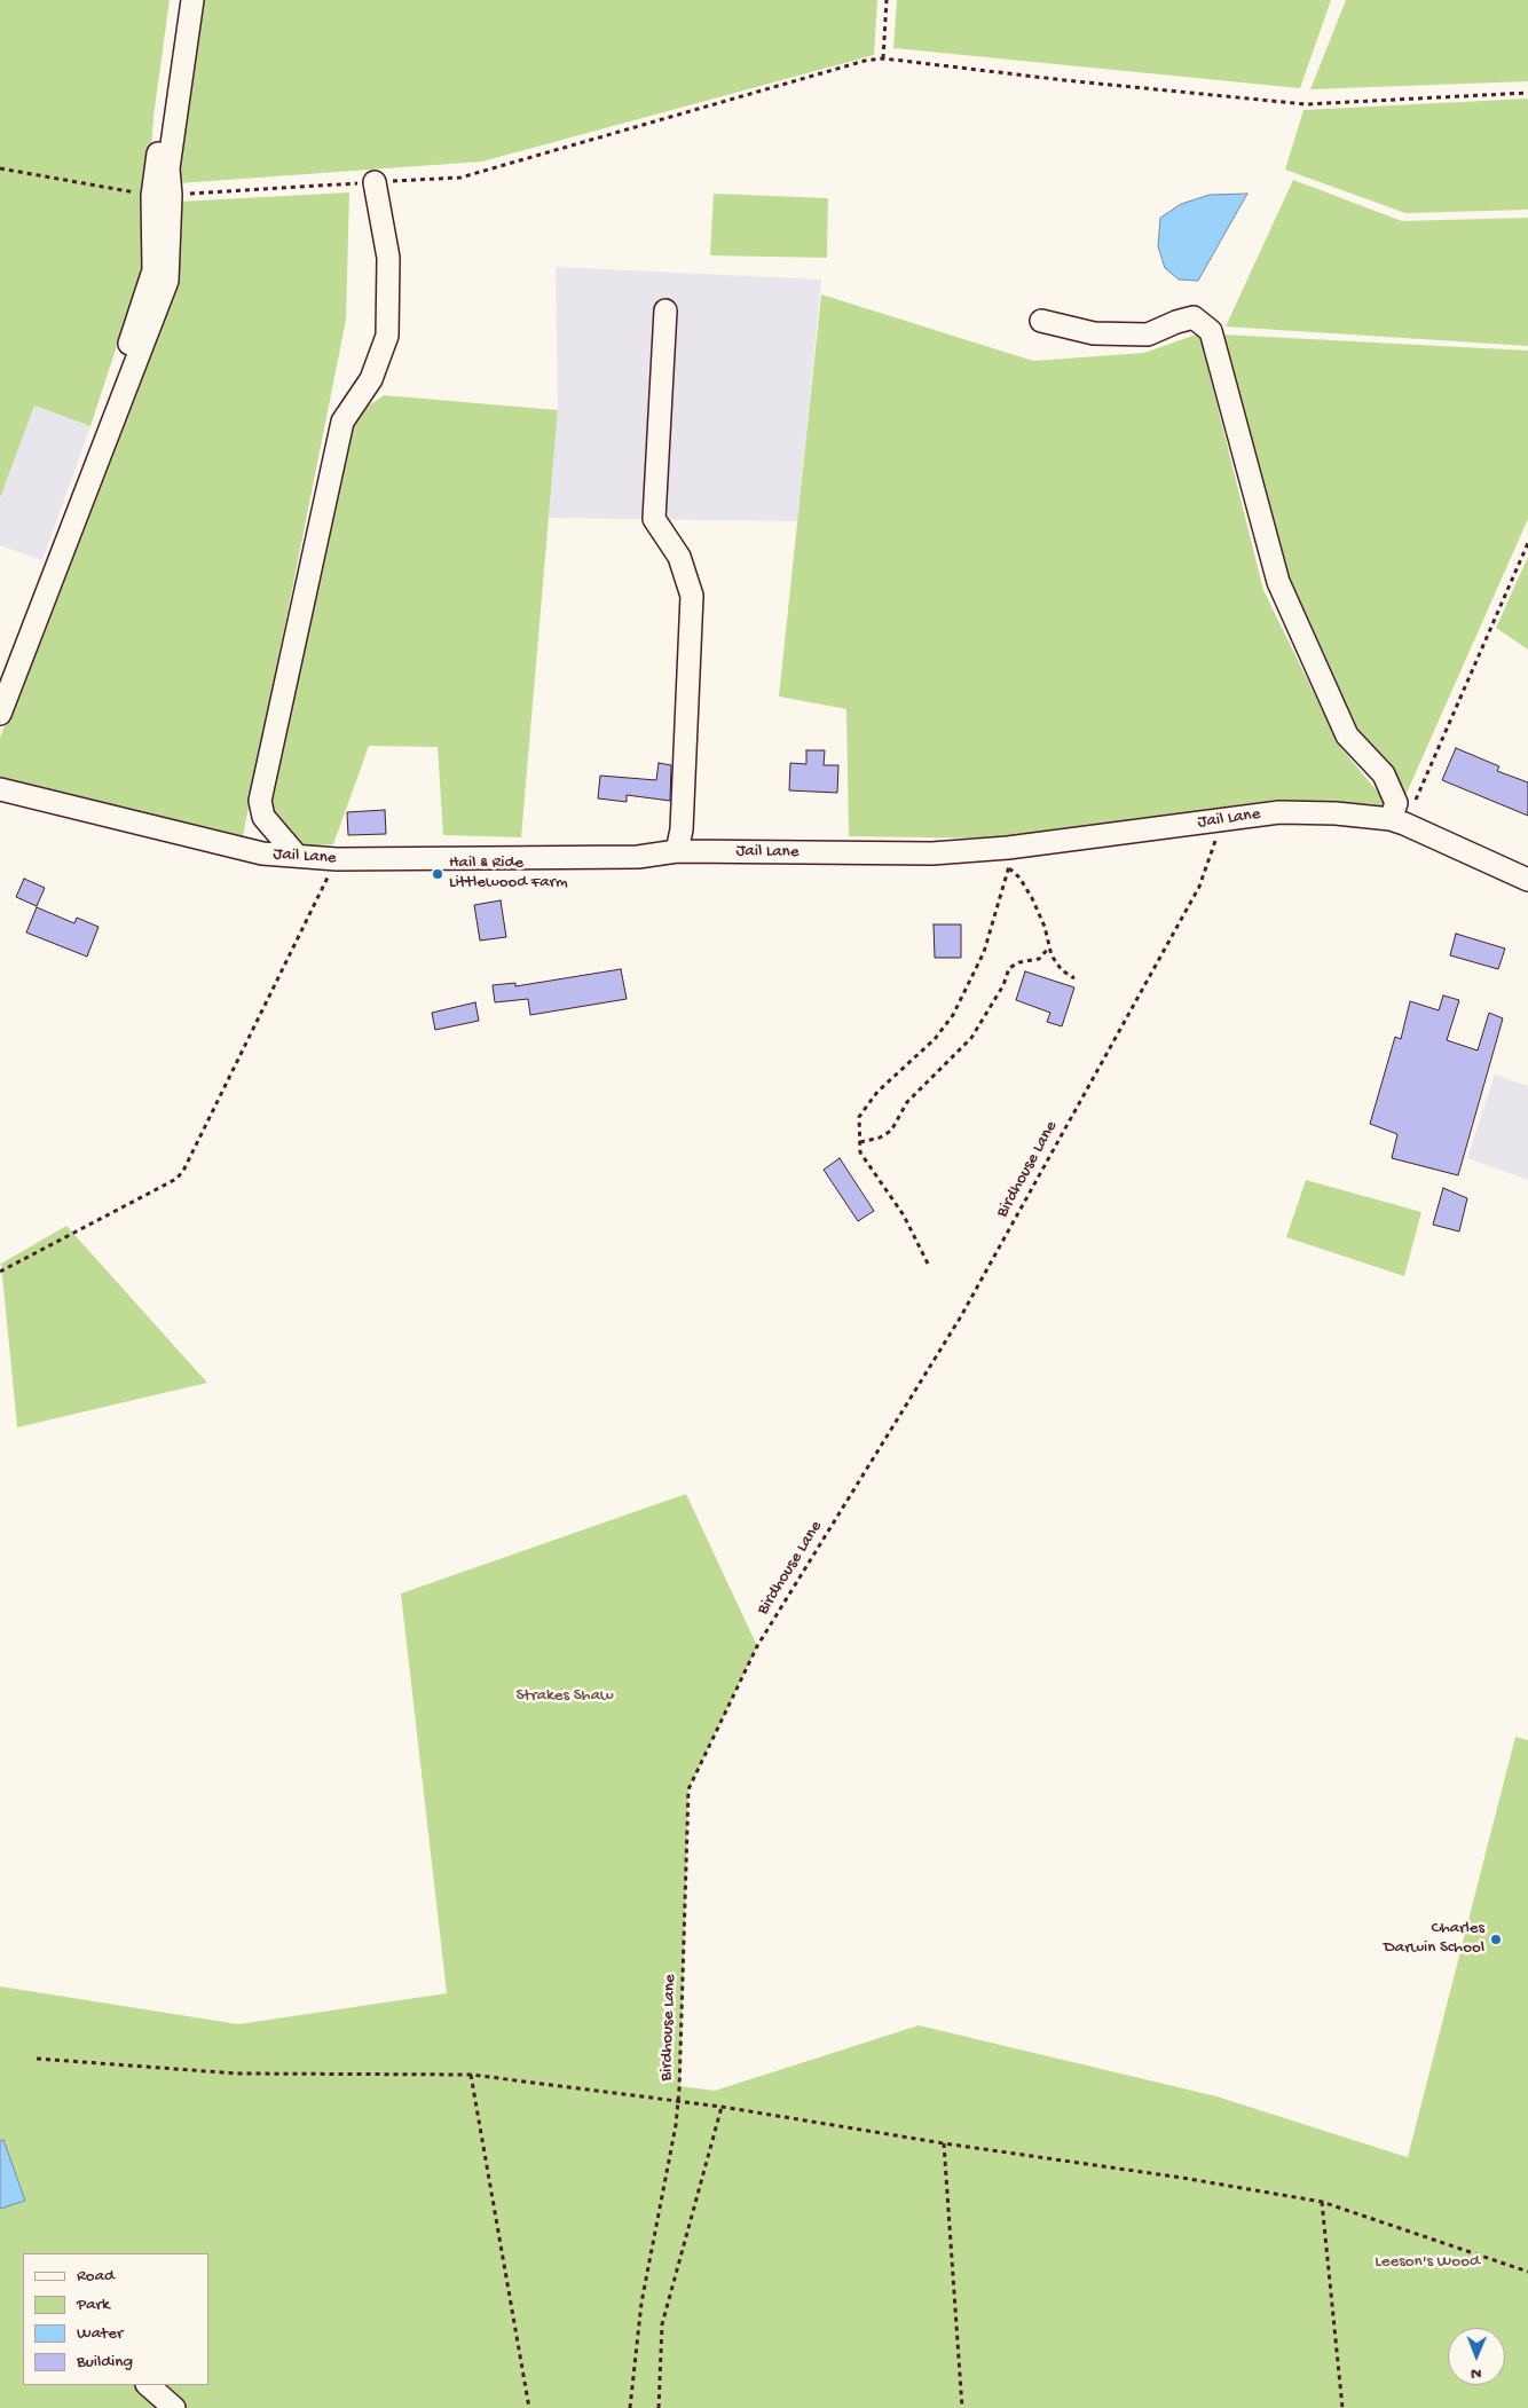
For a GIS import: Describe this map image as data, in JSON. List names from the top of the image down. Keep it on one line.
{"streets":{"street":["Jail Lane"],"path":["Birdhouse Lane"]},"crossings":[["Jail Lane","Birdhouse Lane"]],"parks":["Strakes Shaw","Leeson's Wood"],"places":["Hail & Ride Littlewood Farm","Charles Darwin School"],"legend":["Road","Park","Water","Building"],"north":"bottom"}
